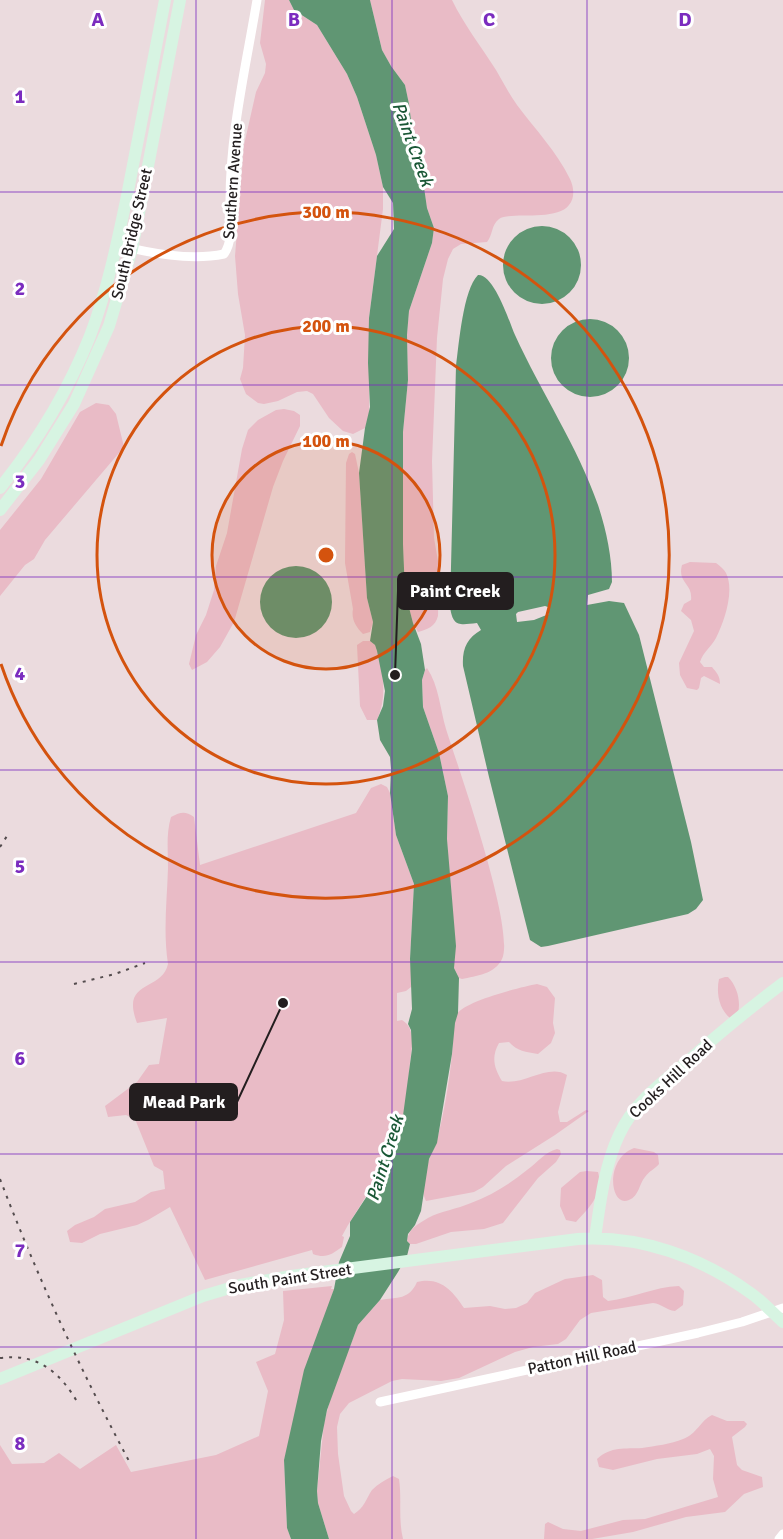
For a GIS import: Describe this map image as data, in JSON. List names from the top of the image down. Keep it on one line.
{"streets":{"main road":["South Bridge Street","Cooks Hill Road","South Paint Street"],"street":["Southern Avenue","Patton Hill Road"]},"crossings":[["Southern Avenue","South Bridge Street"],["Cooks Hill Road","South Paint Street"],["South Paint Street","Patton Hill Road"]],"water":["Paint Creek"],"places":["Paint Creek","Mead Park"],"grid":{"columns":["A","B","C","D"],"rows":["1","2","3","4","5","6","7","8"]},"rings":["300 m","200 m","100 m"]}
